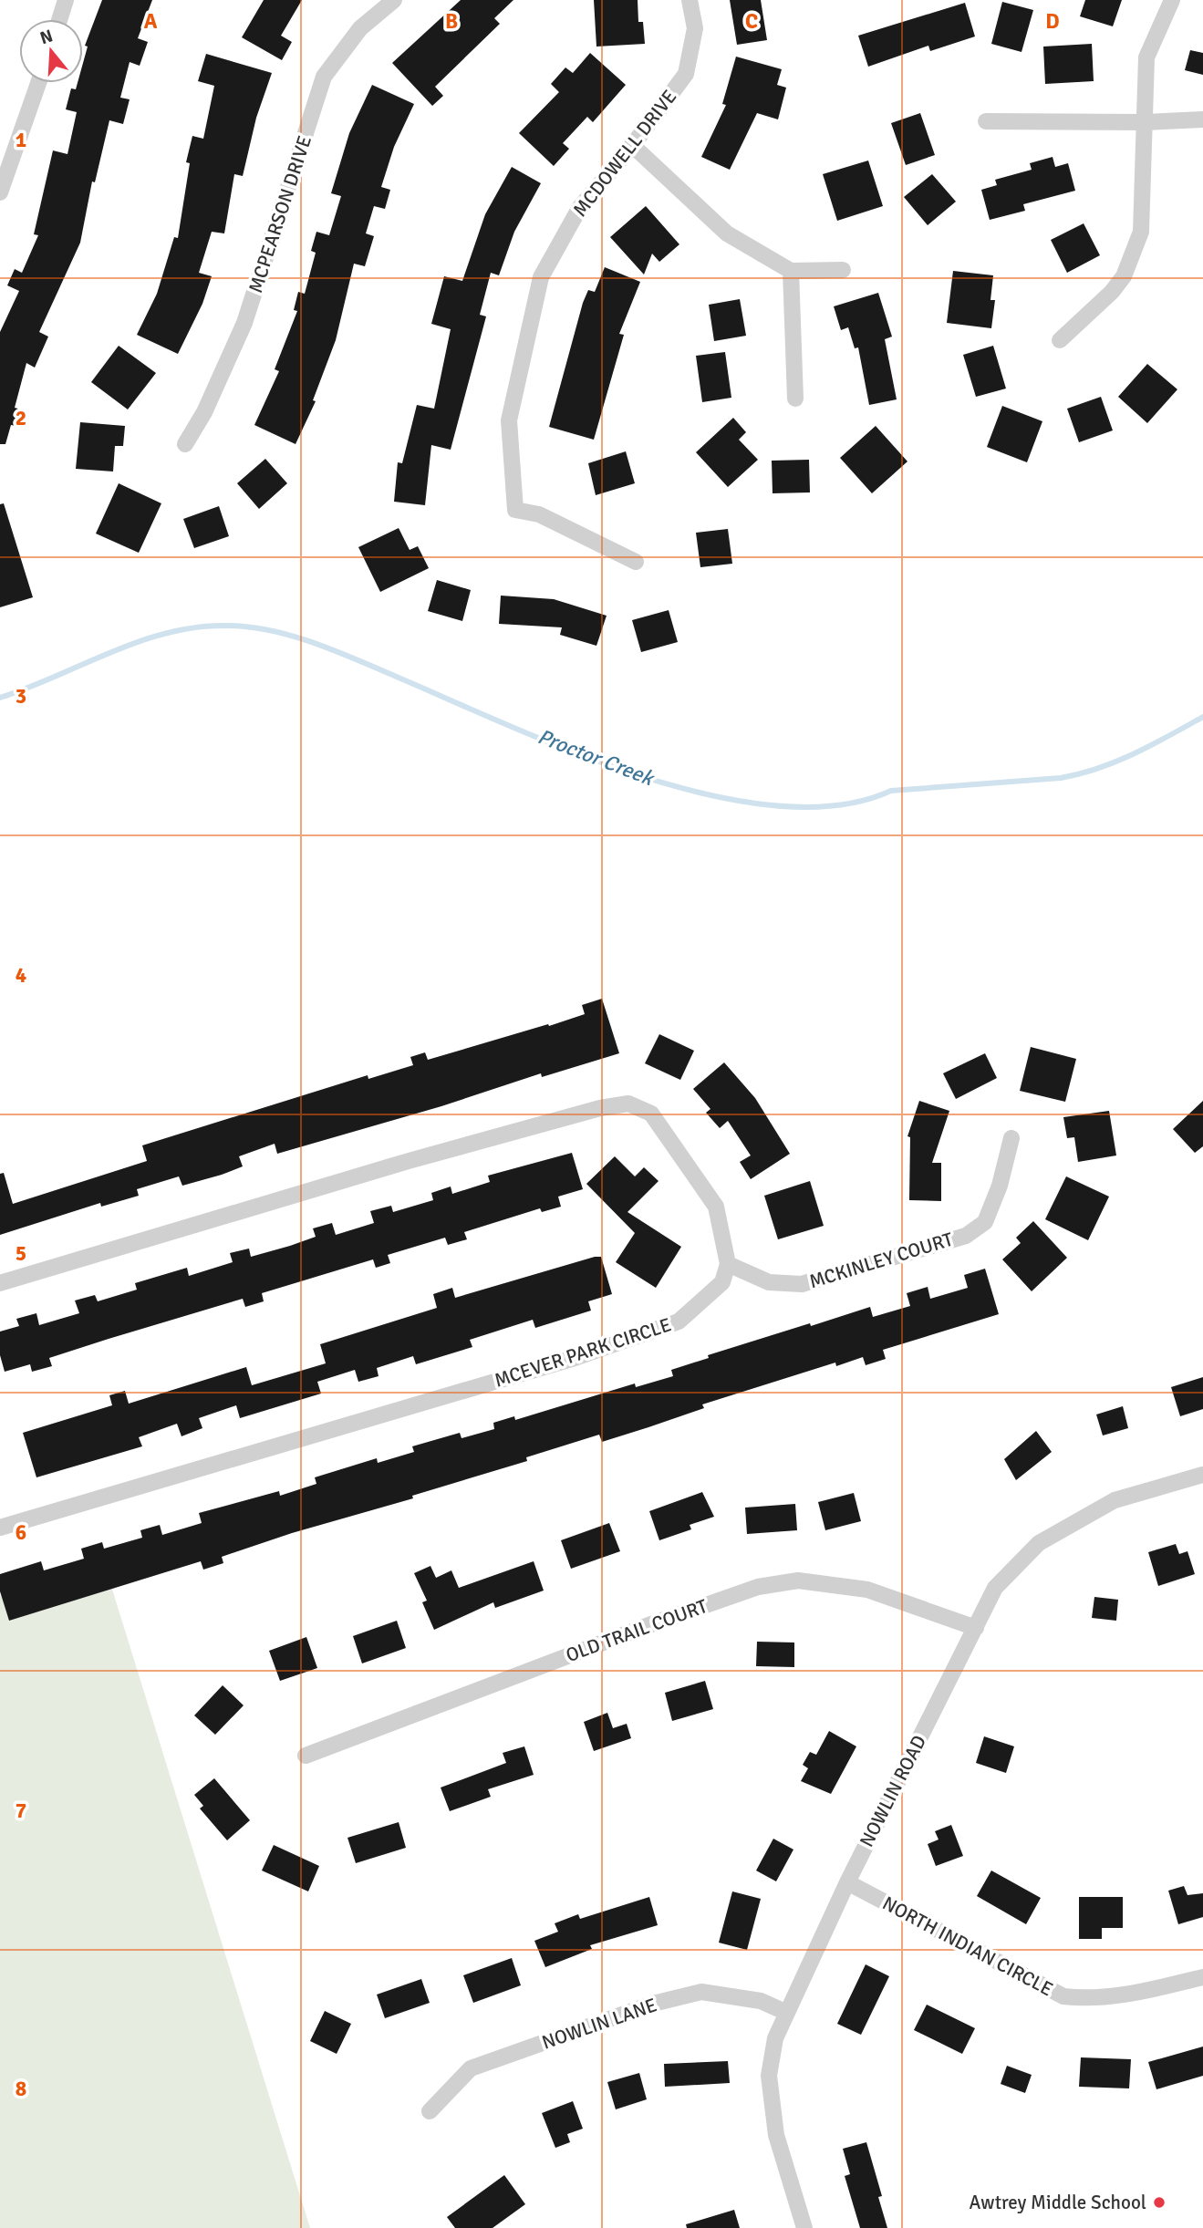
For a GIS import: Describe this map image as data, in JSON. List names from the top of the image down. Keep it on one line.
{"streets":{"street":["MCDOWELL DRIVE","MCPEARSON DRIVE","MCKINLEY COURT","MCEVER PARK CIRCLE","OLD TRAIL COURT","NOWLIN ROAD","NORTH INDIAN CIRCLE","NOWLIN LANE"]},"crossings":[["MCKINLEY COURT","MCEVER PARK CIRCLE"],["OLD TRAIL COURT","NOWLIN ROAD"],["NOWLIN ROAD","NORTH INDIAN CIRCLE"],["NOWLIN ROAD","NOWLIN LANE"]],"water":["Proctor Creek"],"places":["Awtrey Middle School"],"north":"top","grid":{"columns":["A","B","C","D"],"rows":["1","2","3","4","5","6","7","8"]}}
